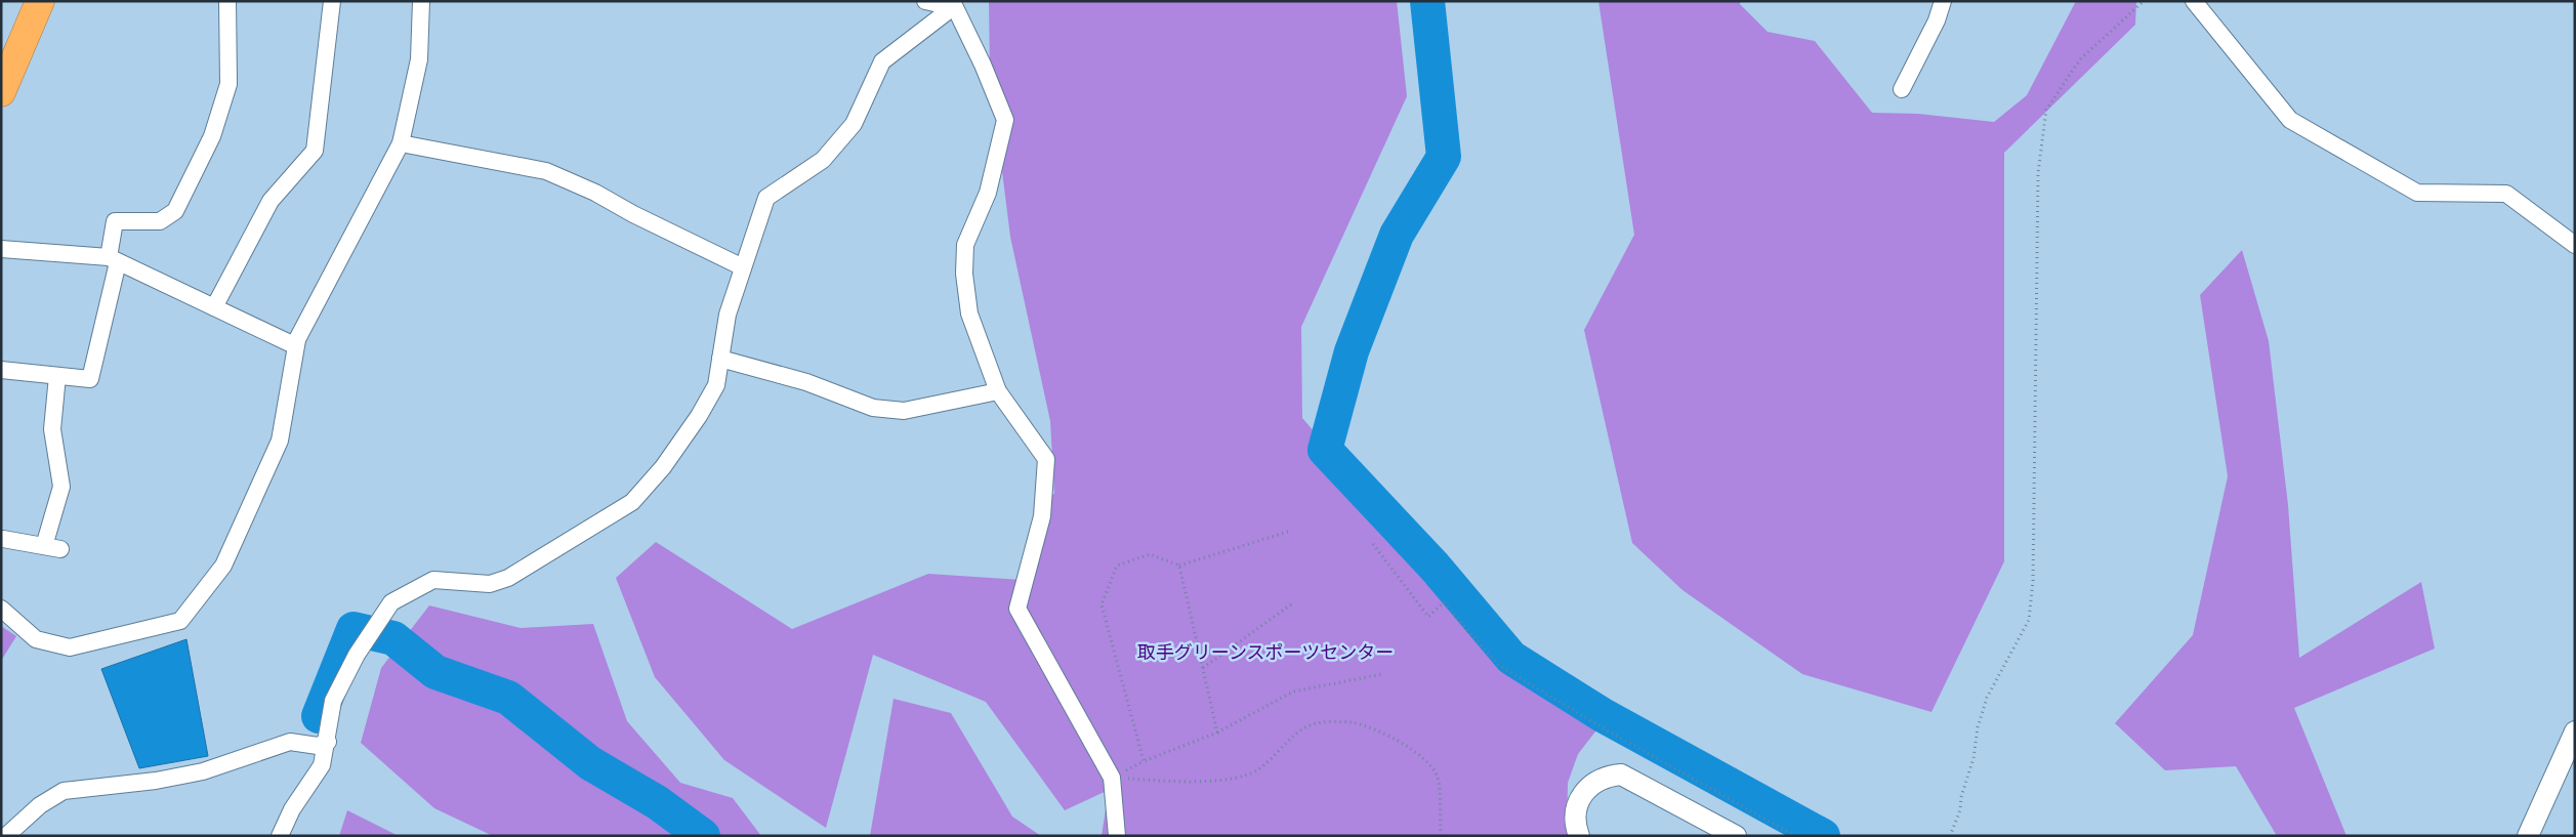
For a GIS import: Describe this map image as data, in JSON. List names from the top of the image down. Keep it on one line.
{"parks":["取手グリーンスポーツセンター"]}
